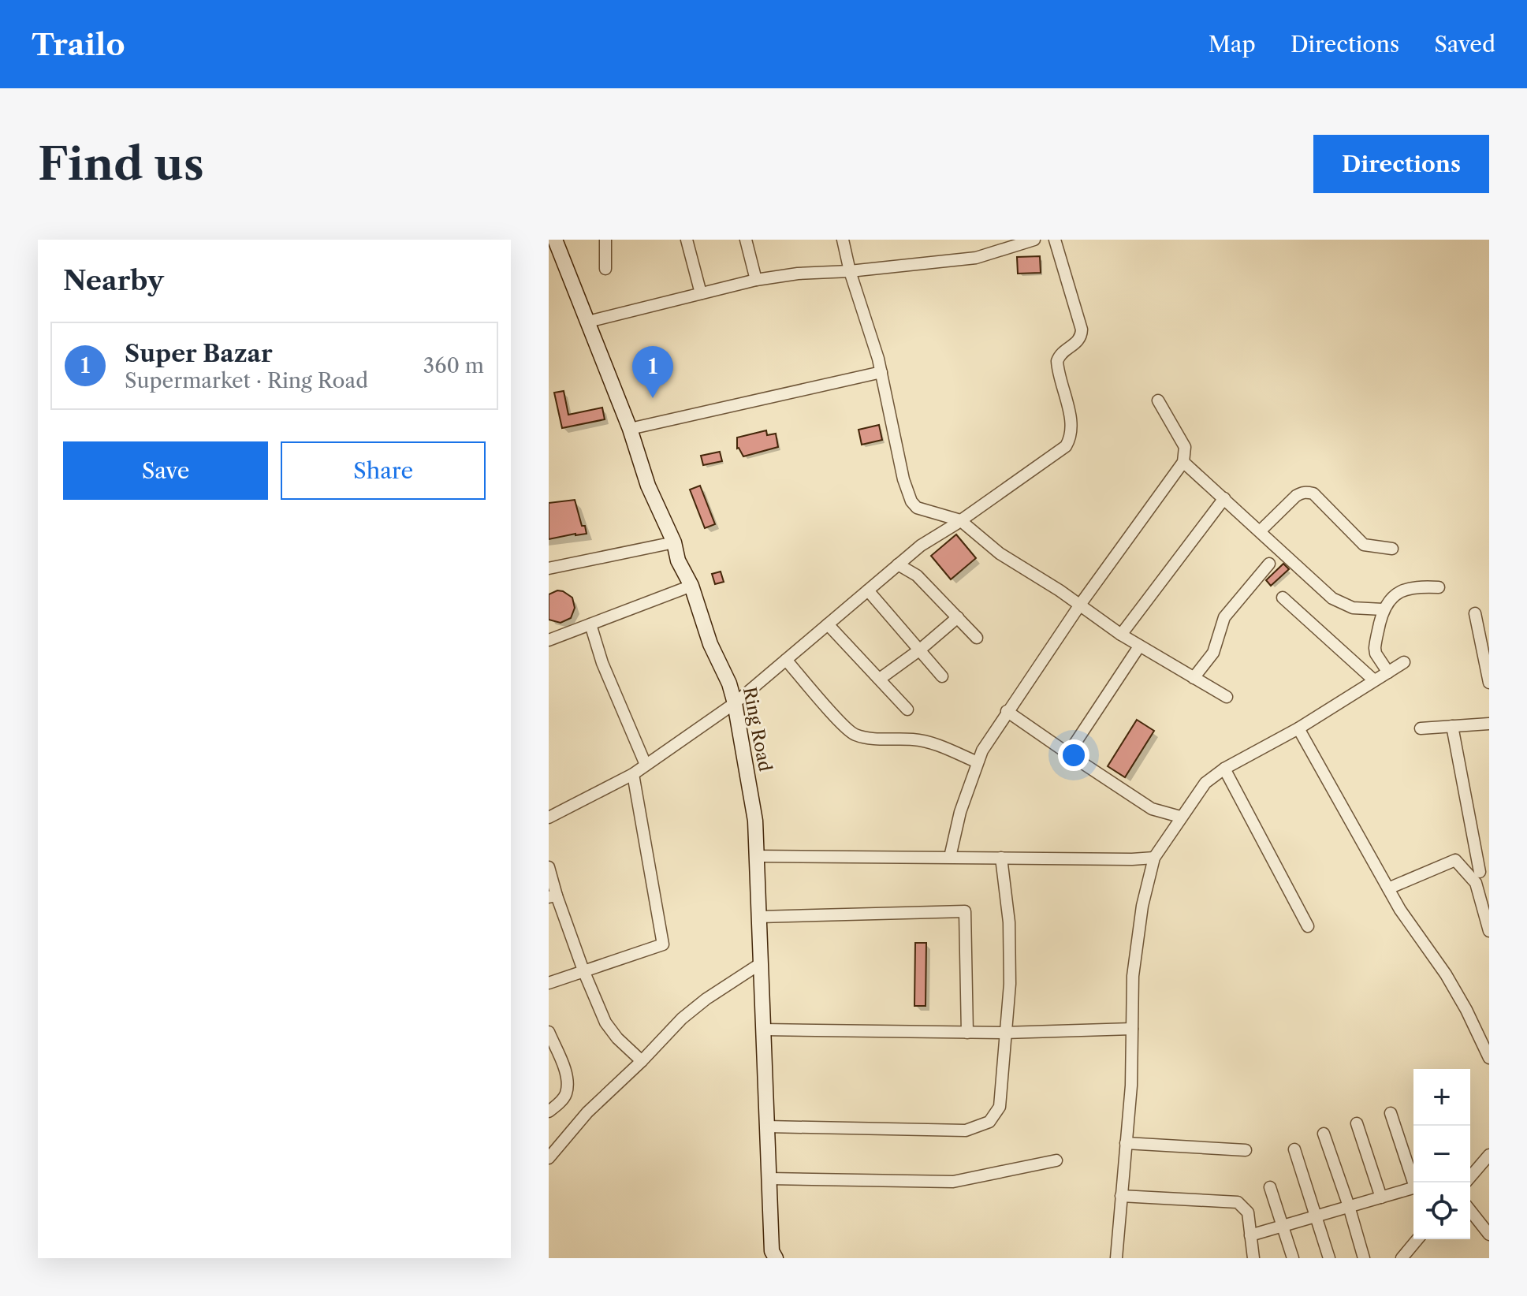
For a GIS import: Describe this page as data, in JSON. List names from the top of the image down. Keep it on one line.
{"streets":{"main road":["Ring Road"]},"page":{"header":"Trailo","nav":["Map","Directions","Saved"],"buttons":["Directions",["Save","Share"]],"title":"Find us","heading":"Nearby","list":[{"mark":"1","name":"Super Bazar","note":"Supermarket · Ring Road","value":"360 m"}],"pins":"1","map_buttons":["+","−"]}}
